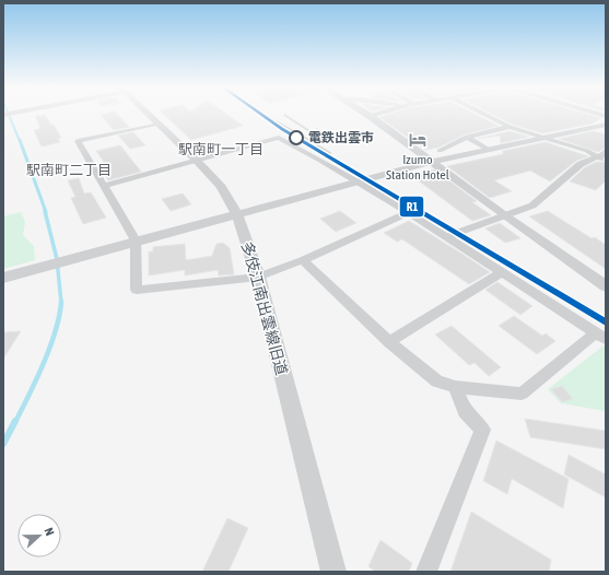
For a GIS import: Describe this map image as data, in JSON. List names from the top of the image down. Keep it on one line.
{"streets":{"street":["多伎江南出雲線旧道"]},"districts":["駅南町一丁目","駅南町二丁目"],"places":{"other":["電鉄出雲市"],"hotel":["Izumo Station Hotel"]},"lines":["transit line R1"],"north":"right"}
